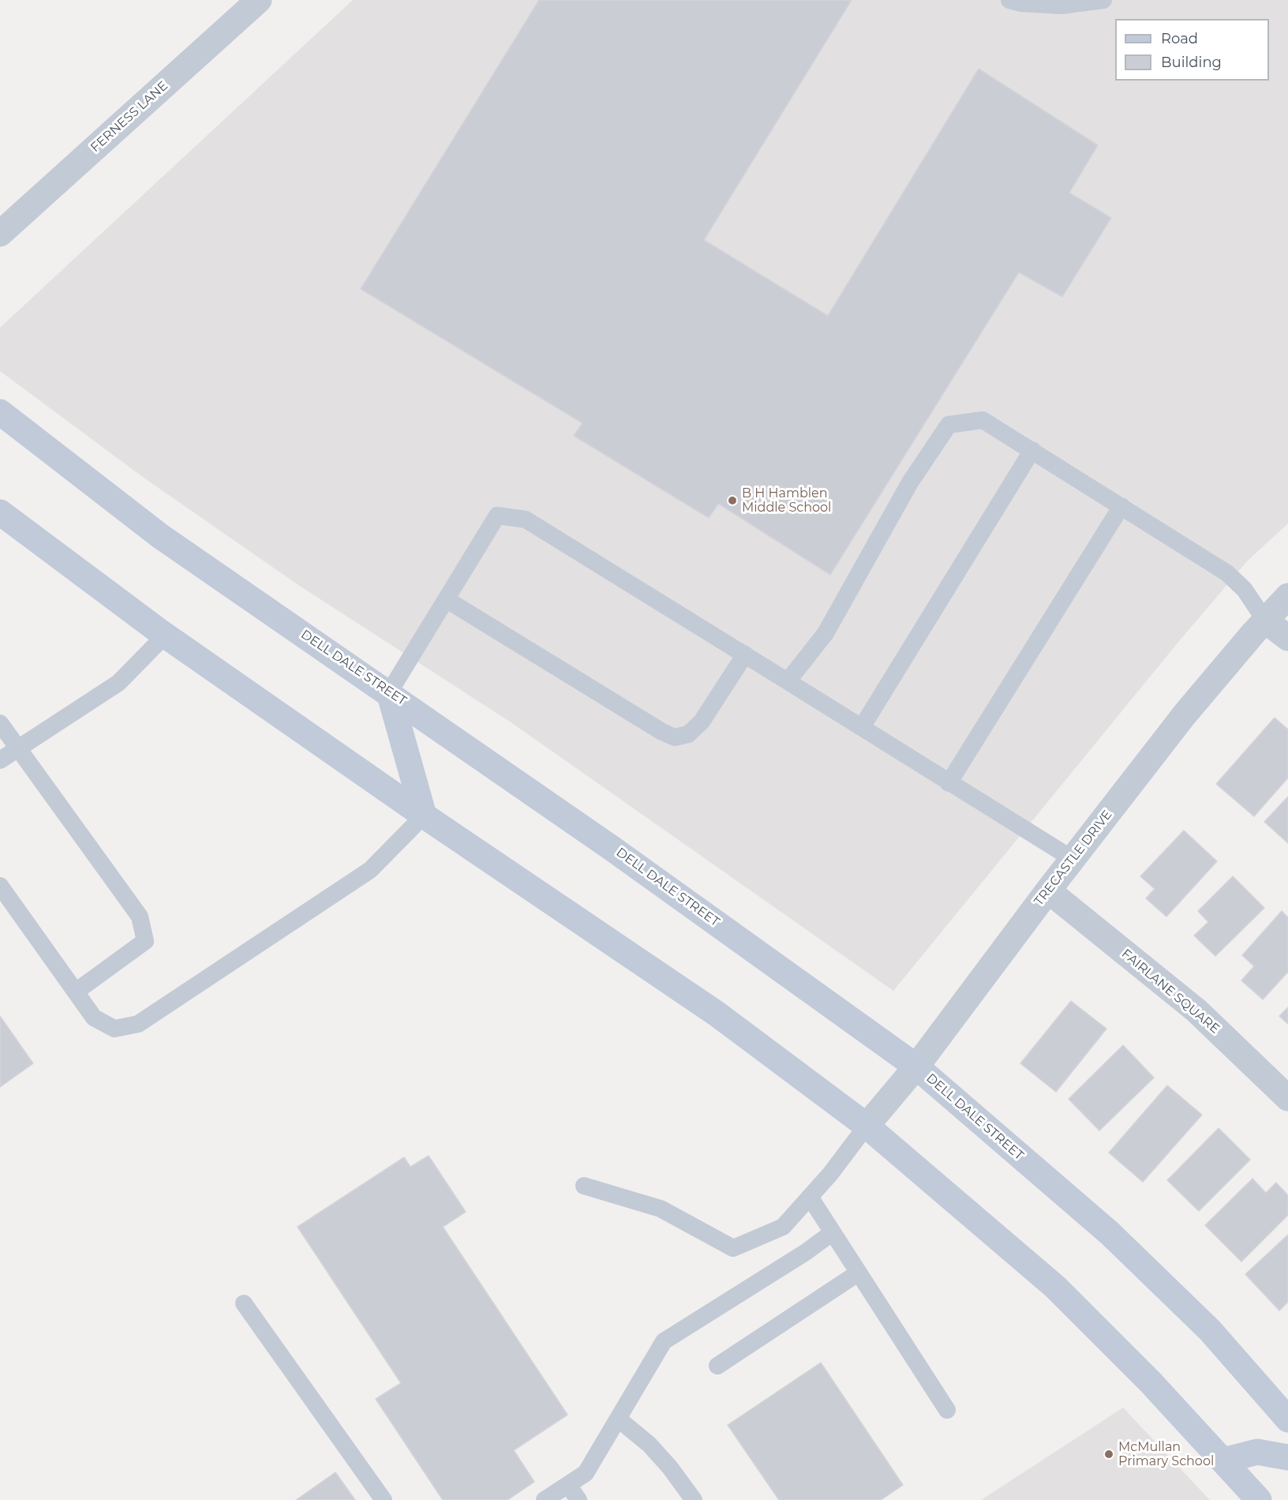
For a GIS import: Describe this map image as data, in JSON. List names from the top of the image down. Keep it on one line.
{"streets":{"main road":["DELL DALE STREET"],"street":["FERNESS LANE","TRECASTLE DRIVE","FAIRLANE SQUARE"]},"crossings":[["DELL DALE STREET","TRECASTLE DRIVE"],["TRECASTLE DRIVE","FAIRLANE SQUARE"]],"places":["B H Hamblen Middle School","McMullan Primary School"],"legend":["Road","Building"]}
